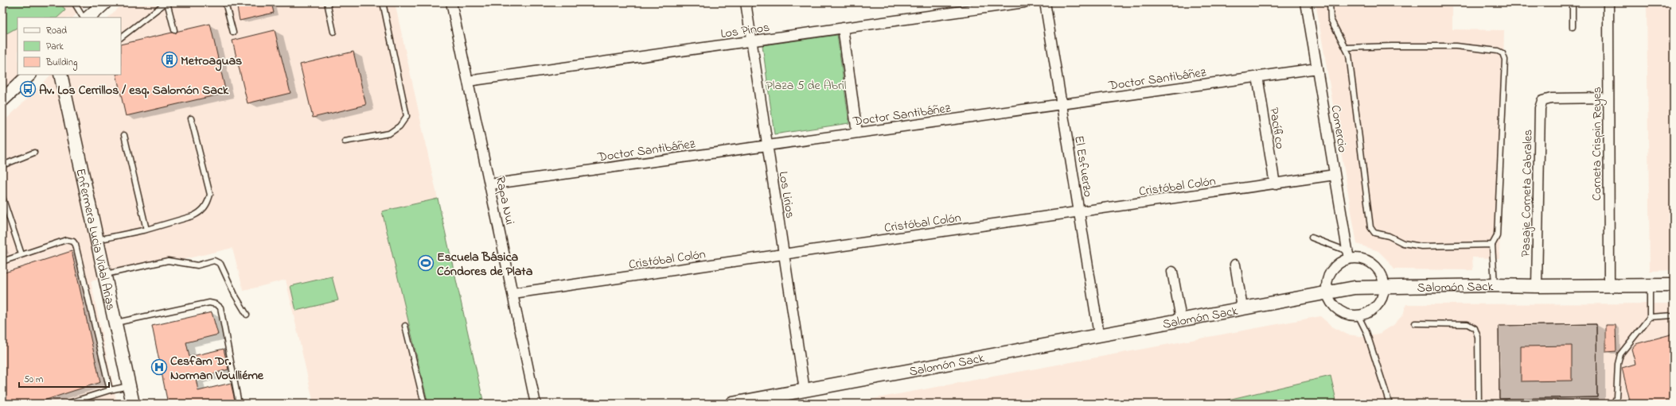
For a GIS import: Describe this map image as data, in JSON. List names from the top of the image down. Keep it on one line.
{"streets":{"street":["Los Pinos","Doctor Santibáñez","Pacífico","Comercio","Corneta Crispin Reyes","El Esfuerzo","Cristóbal Colón","Pasaje Corneta Cabrales","Los Lirios","Rapa Nui","Enfermera Lucia Vidal Arias","Salomón Sack"]},"crossings":[["Los Pinos","Los Lirios"],["Los Pinos","Rapa Nui"],["Doctor Santibáñez","Pacífico"],["Doctor Santibáñez","Comercio"],["Doctor Santibáñez","El Esfuerzo"],["Doctor Santibáñez","Los Lirios"],["Doctor Santibáñez","Rapa Nui"],["Pacífico","Cristóbal Colón"],["Comercio","Cristóbal Colón"],["Corneta Crispin Reyes","Pasaje Corneta Cabrales"],["Corneta Crispin Reyes","Salomón Sack"],["El Esfuerzo","Cristóbal Colón"],["El Esfuerzo","Salomón Sack"],["Cristóbal Colón","Los Lirios"],["Cristóbal Colón","Rapa Nui"],["Pasaje Corneta Cabrales","Salomón Sack"],["Los Lirios","Salomón Sack"]],"parks":["Plaza 5 de Abril"],"places":{"building":["Metroaguas"],"bus stop":["Av. Los Cerrillos / esq. Salomón Sack"],"sports":["Escuela Básica Cóndores de Plata"],"hospital":["Cesfam Dr. Norman Voulliéme"]},"legend":["Road","Park","Building"],"scale_bar":"50 m"}
